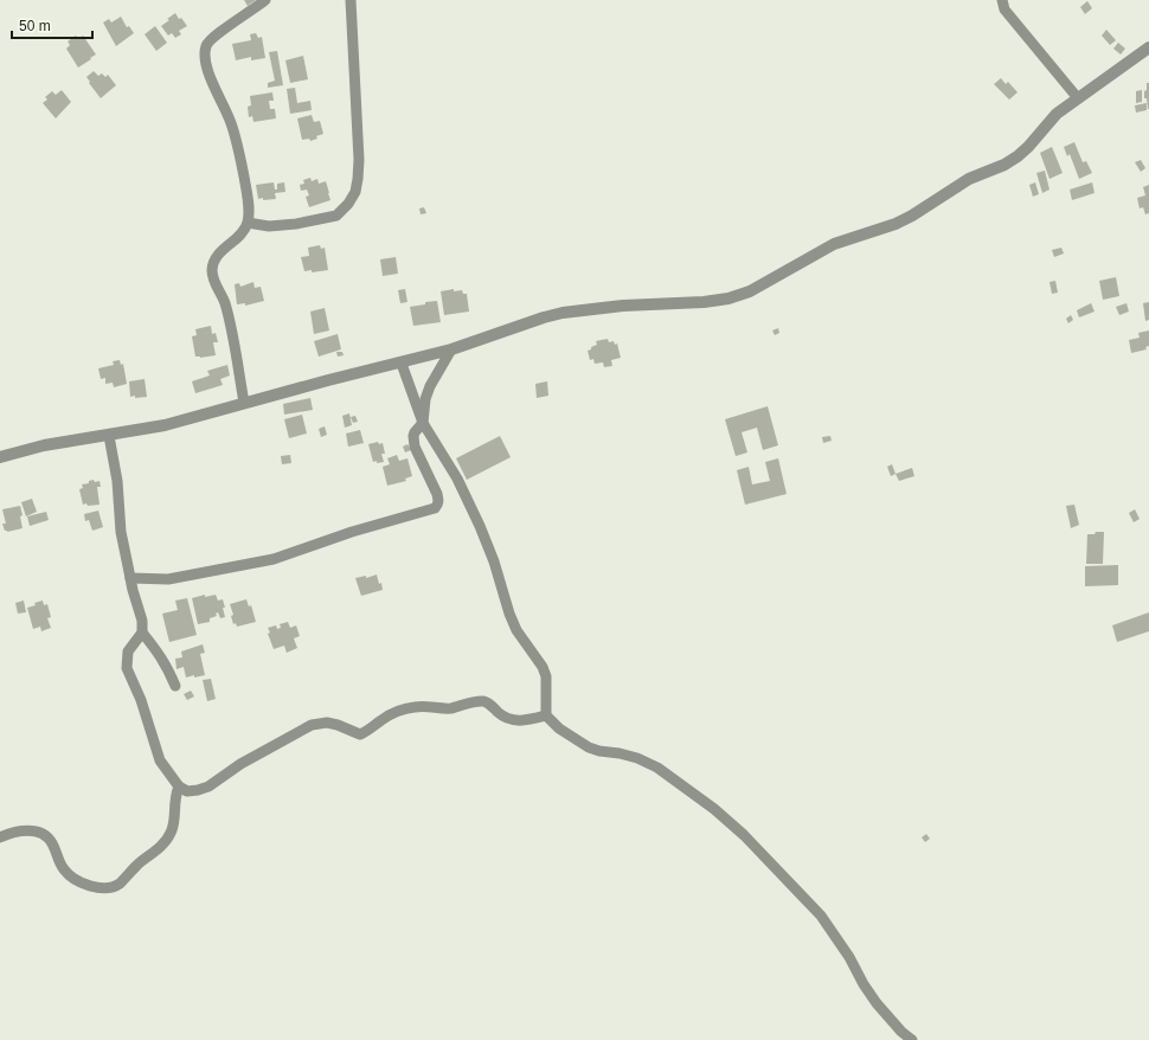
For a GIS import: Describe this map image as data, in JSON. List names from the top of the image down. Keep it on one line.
{"scale_bar":"50 m"}
